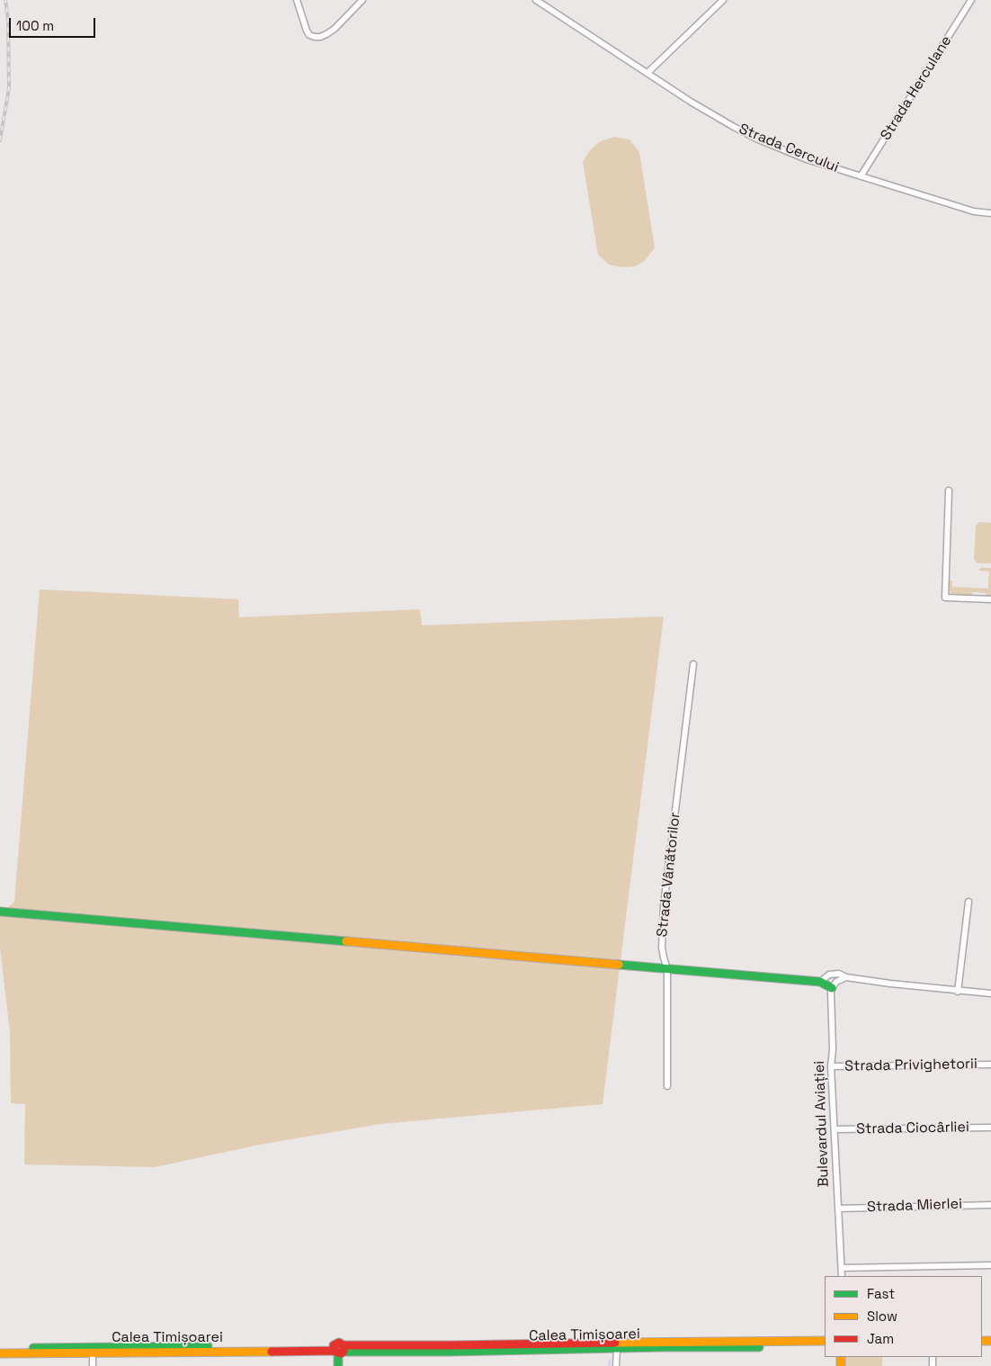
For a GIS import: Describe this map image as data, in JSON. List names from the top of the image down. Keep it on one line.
{"streets":{"main road":["Calea Timișoarei"],"street":["Strada Herculane","Strada Cercului","Strada Vânătorilor","Strada Privighetorii","Bulevardul Aviației","Strada Ciocârliei","Strada Mierlei"]},"crossings":[["Strada Herculane","Strada Cercului"],["Strada Privighetorii","Bulevardul Aviației"],["Bulevardul Aviației","Strada Ciocârliei"],["Bulevardul Aviației","Strada Mierlei"]],"legend":["Fast","Slow","Jam"],"scale_bar":"100 m"}
